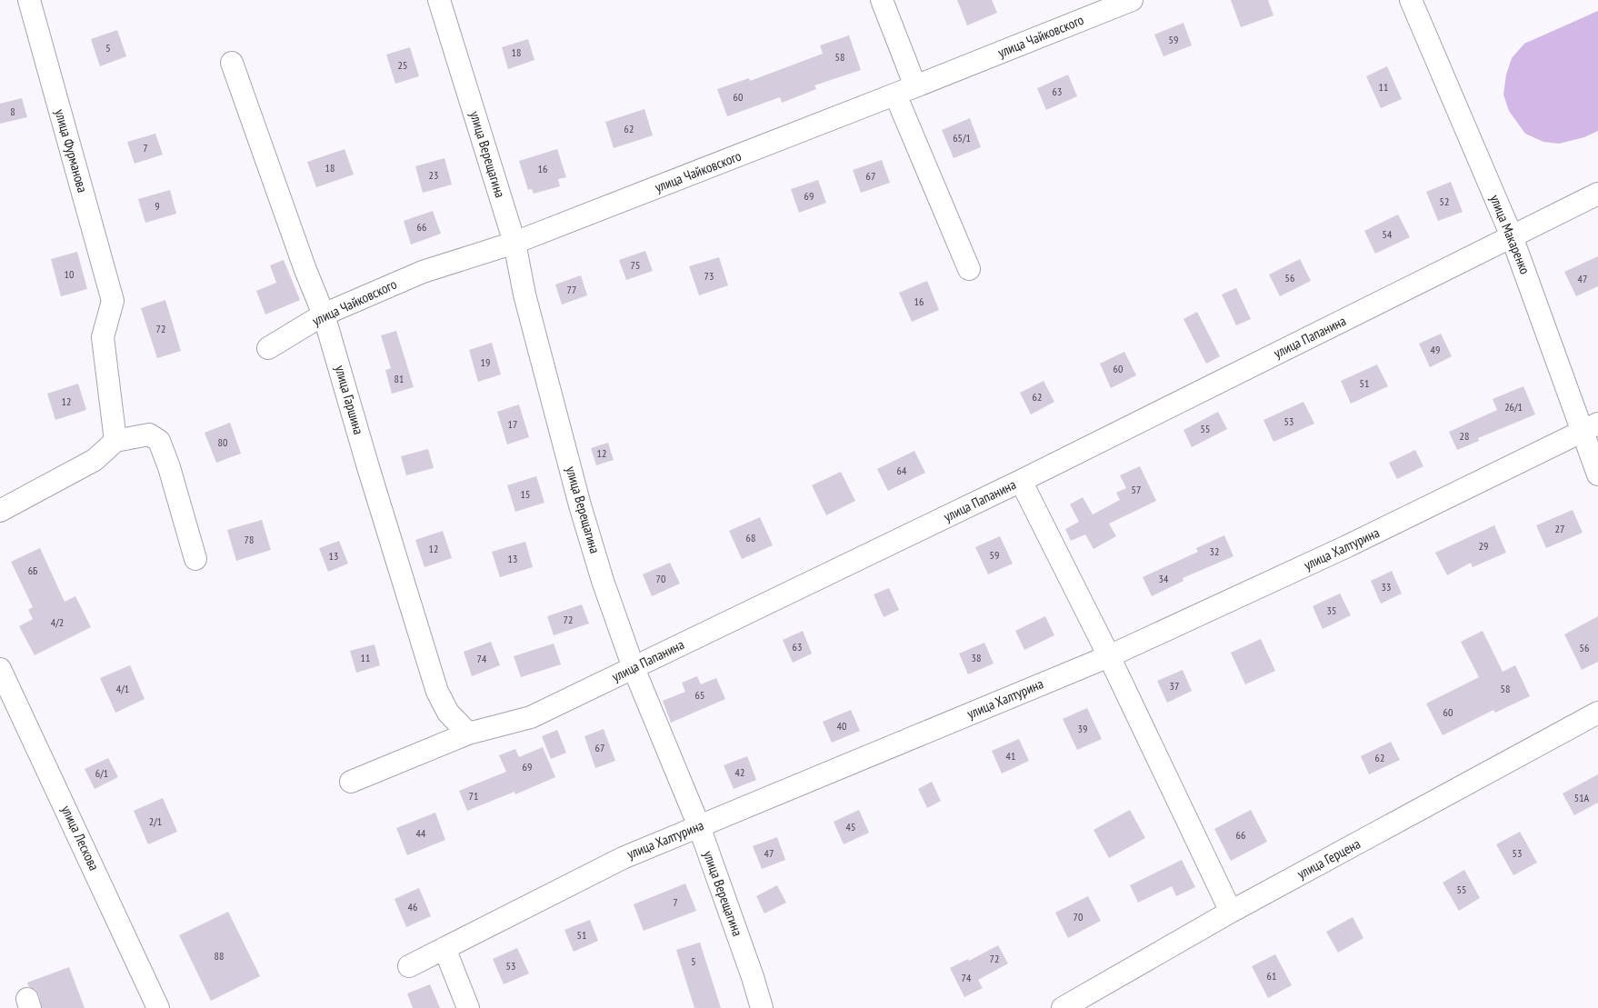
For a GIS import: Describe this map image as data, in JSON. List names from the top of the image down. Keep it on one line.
{"streets":{"street":["улица Чайковского","улица Фурманова","улица Верещагина","улица Макаренко","улица Папанина","улица Гаршина","улица Халтурина","улица Лескова","улица Герцена"]},"crossings":[["улица Чайковского","улица Верещагина"],["улица Чайковского","улица Гаршина"],["улица Верещагина","улица Папанина"],["улица Верещагина","улица Халтурина"],["улица Макаренко","улица Папанина"],["улица Макаренко","улица Халтурина"],["улица Папанина","улица Гаршина"]],"house_numbers":["59","5","18","58","25","11","63","60","8","62","65/1","7","18","16","23","67","69","52","9","66","54","75","10","73","56","47","77","16","72","49","19","60","81","51","62","12","26/1","53","17","55","28","80","12","64","57","15","27","68","78","29","12","32","59","13","13","6Б","70","34","33","35","72","4/2","63","56","11","38","74","37","4/1","58","65","60","40","39","67","41","62","69","42","6/1","71","51А","2/1","45","44","66","47","53","55","7","46","70","51","88","72","5","53","61","74"]}
